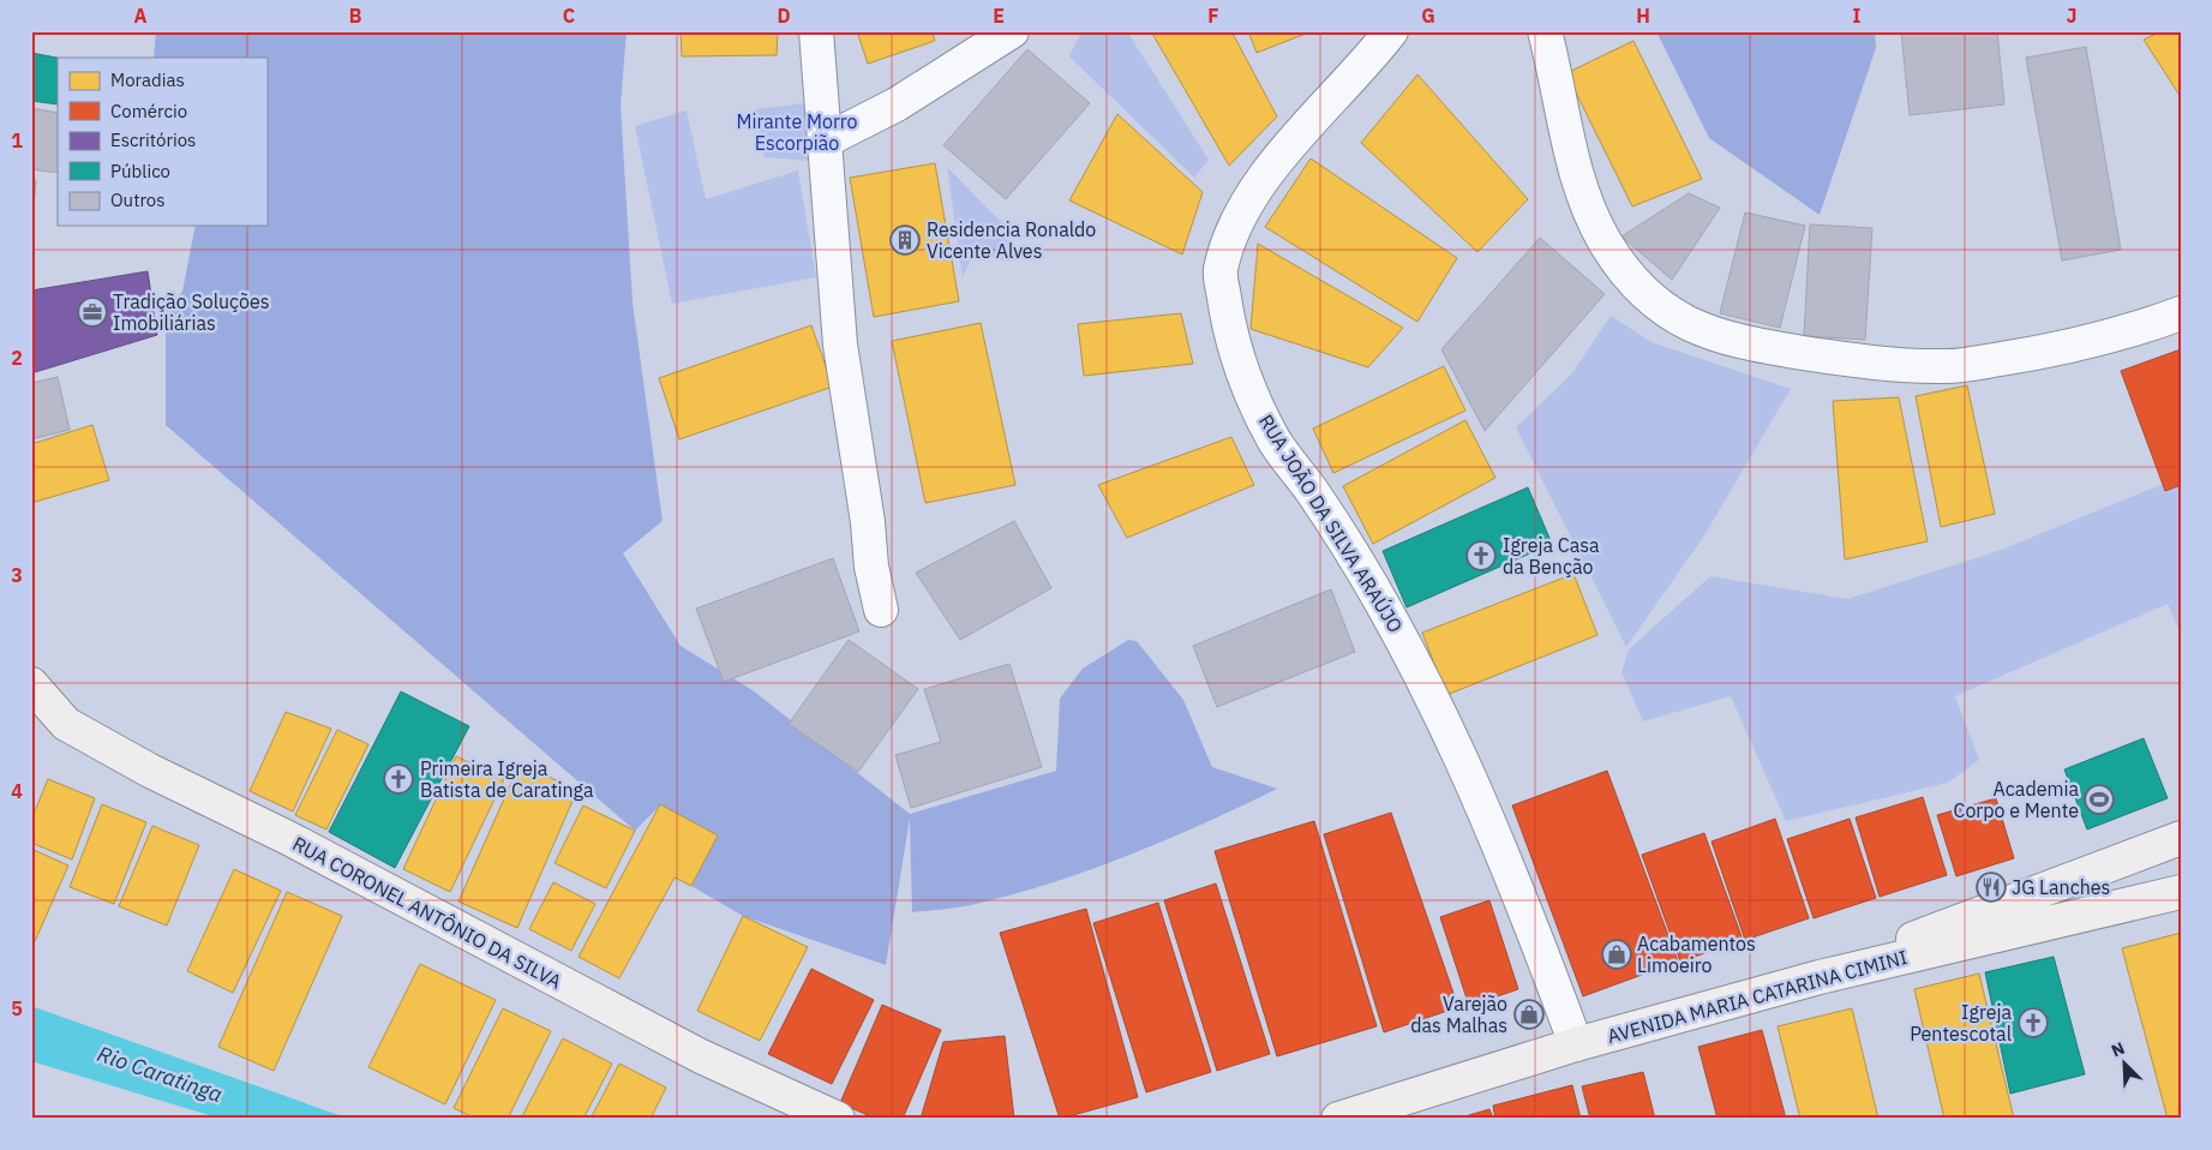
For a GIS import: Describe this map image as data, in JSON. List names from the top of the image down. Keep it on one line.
{"streets":{"main road":["RUA CORONEL ANTÔNIO DA SILVA","AVENIDA MARIA CATARINA CIMINI"],"street":["RUA JOÃO DA SILVA ARAÚJO"]},"crossings":[["RUA JOÃO DA SILVA ARAÚJO","AVENIDA MARIA CATARINA CIMINI"]],"water":["Rio Caratinga"],"parks":["Mirante Morro Escorpião"],"places":{"building":["Residencia Ronaldo Vicente Alves"],"office":["Tradição Soluções Imobiliárias"],"church":["Igreja Casa da Benção","Primeira Igreja Batista de Caratinga","Igreja Pentescotal"],"sports":["Academia Corpo e Mente"],"restaurant":["JG Lanches"],"shop":["Acabamentos Limoeiro","Varejão das Malhas"]},"legend":["Moradias","Comércio","Escritórios","Público","Outros"],"north":"top left","grid":{"columns":["A","B","C","D","E","F","G","H","I","J"],"rows":["1","2","3","4","5"]}}
